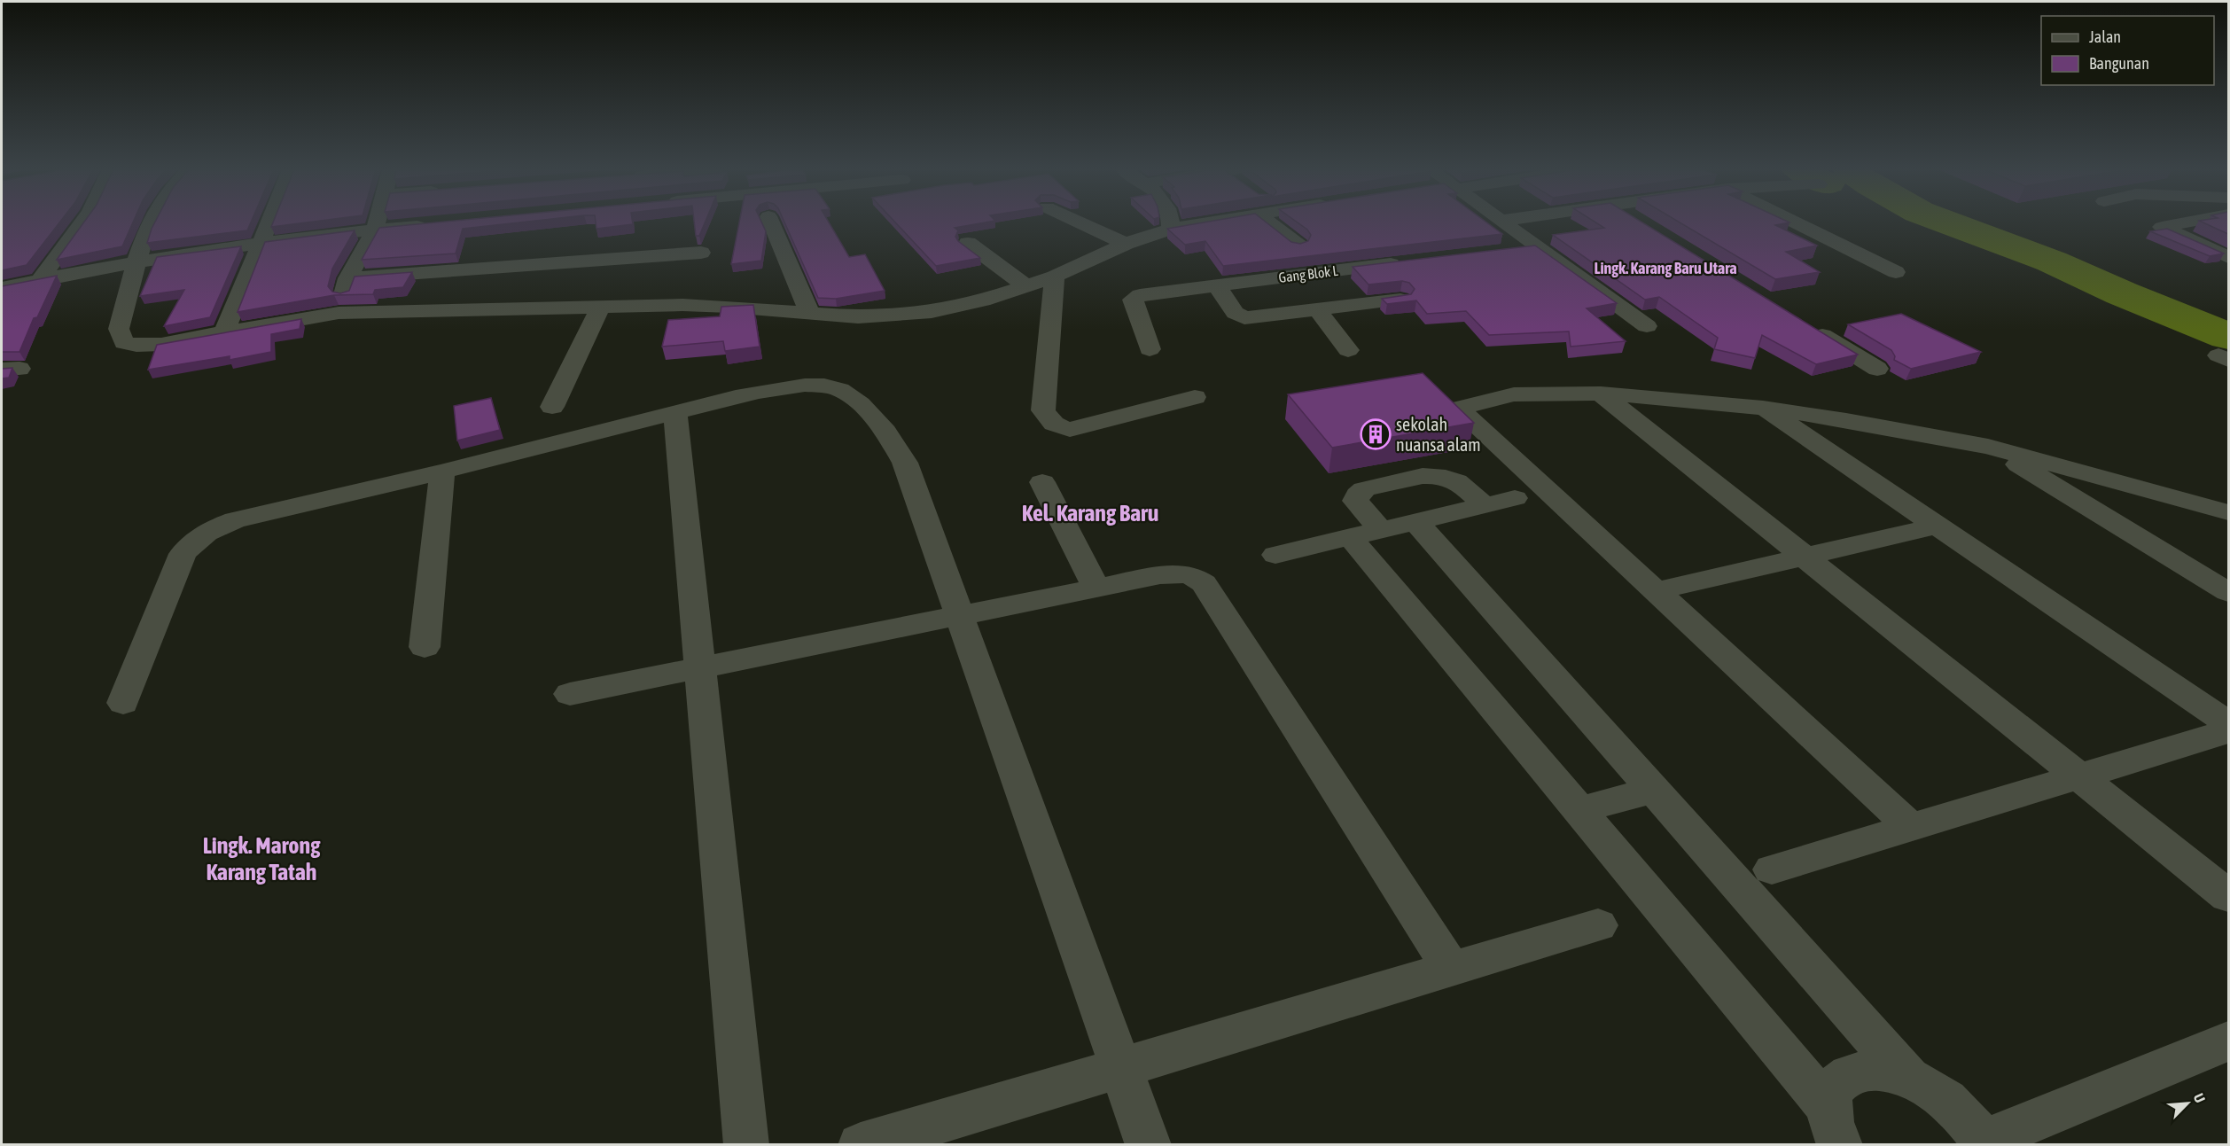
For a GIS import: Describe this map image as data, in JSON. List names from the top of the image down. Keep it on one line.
{"streets":{"street":["Gang Blok L"]},"districts":["Lingk. Karang Baru Utara","Kel. Karang Baru","Lingk. Marong Karang Tatah"],"places":{"building":["sekolah nuansa alam"]},"legend":["Jalan","Bangunan"],"north":"top right"}
